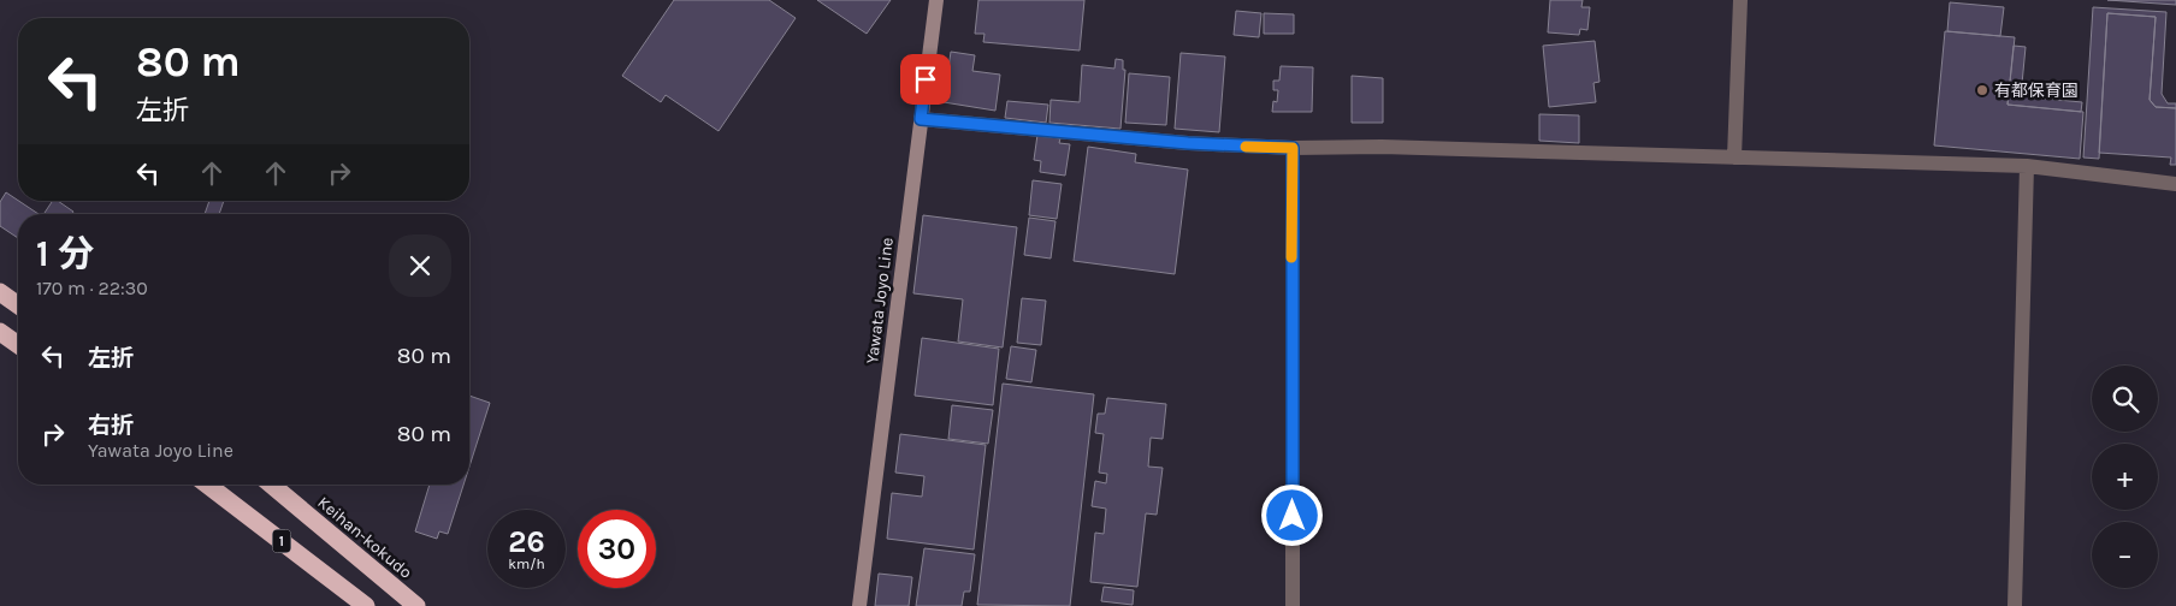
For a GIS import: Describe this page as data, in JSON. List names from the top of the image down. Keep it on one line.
{"streets":{"highway":["Keihan-kokudo","1"],"main road":["Yawata Joyo Line"]},"places":["有都保育園"],"page":{"turn":["80 m","左折"],"heading":["1 分","170 m · 22:30"],"list":[{"name":"左折","value":"80 m"},{"name":"右折","note":"Yawata Joyo Line","value":"80 m"}],"map_buttons":["+","−"],"speed":"26 km/h","limit":"30"}}
